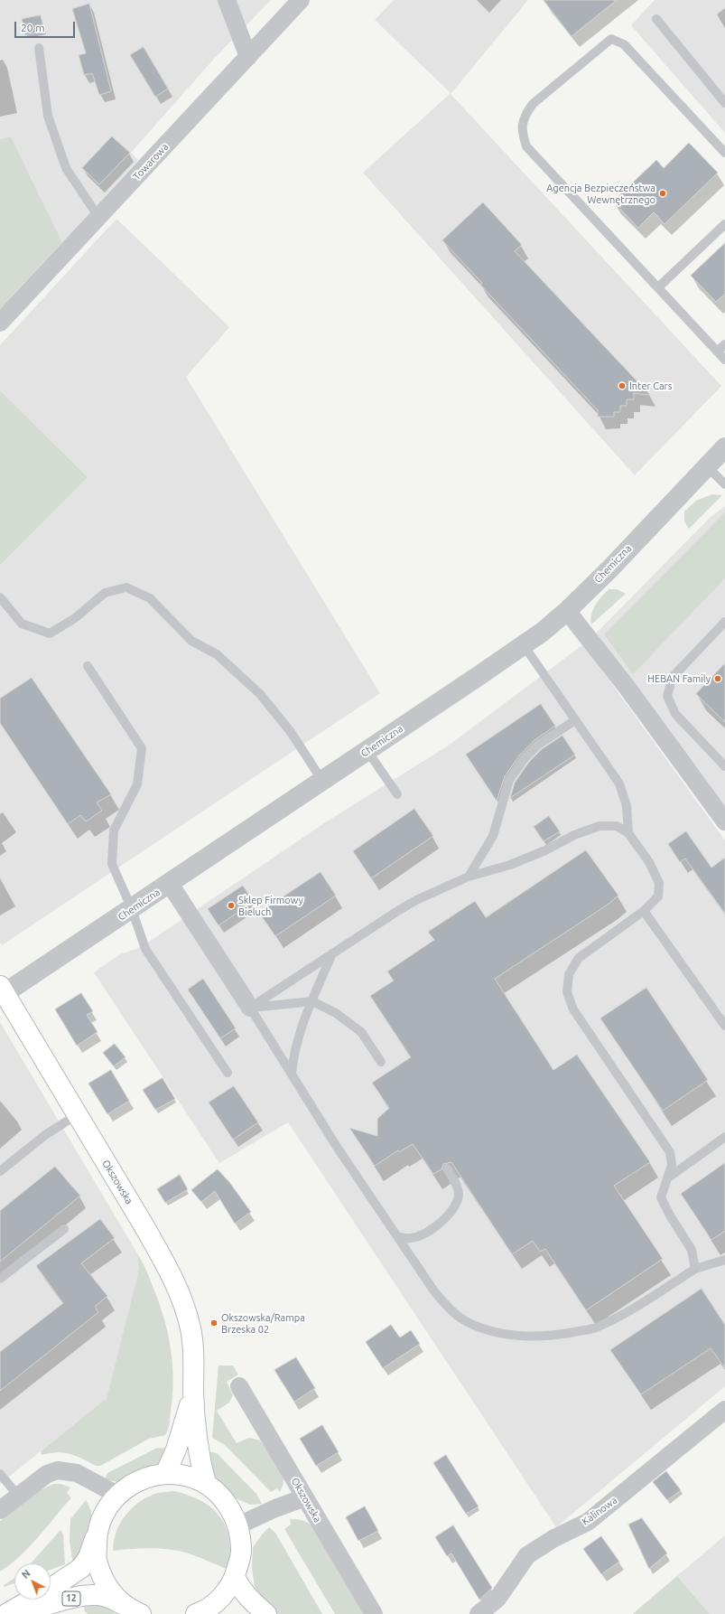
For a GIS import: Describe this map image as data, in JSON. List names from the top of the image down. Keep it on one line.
{"streets":{"main road":["Okszowska","12"],"street":["Towarowa","Chemiczna","Kalinowa"]},"crossings":[["Chemiczna","Okszowska"]],"places":["Agencja Bezpieczeństwa Wewnętrznego","Inter Cars","HEBAN Family","Sklep Firmowy Bieluch","Okszowska/Rampa Brzeska 02"],"scale_bar":"20 m","north":"top left"}
